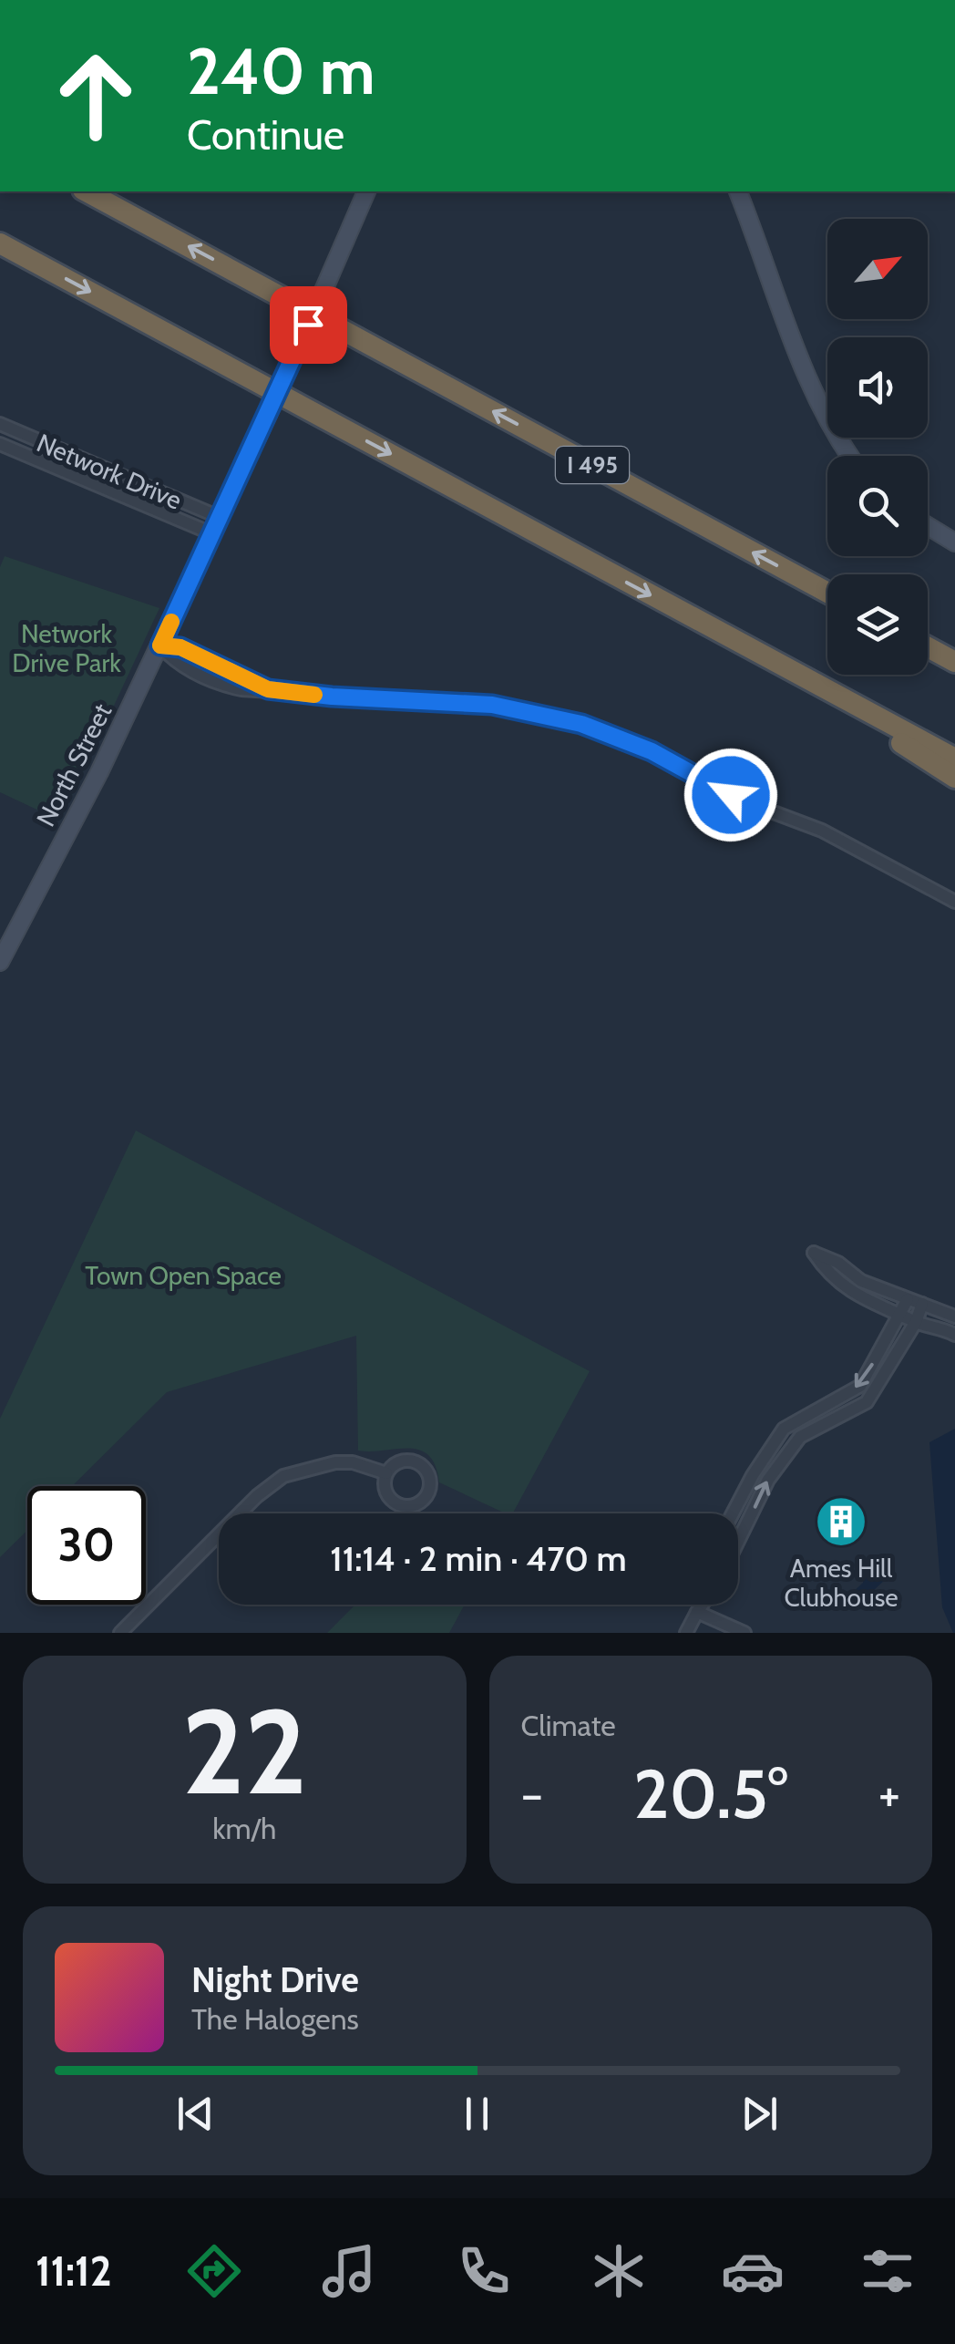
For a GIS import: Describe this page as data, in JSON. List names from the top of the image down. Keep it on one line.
{"streets":{"highway":["I 495"],"main road":["North Street"],"street":["Network Drive"]},"crossings":[["Network Drive","North Street"]],"parks":["Network Drive Park","Town Open Space"],"places":{"building":["Ames Hill Clubhouse"]},"north":"top right","page":{"turn":["240 m","Continue"],"limit":"30","trip":"11:14 · 2 min · 470 m","tile":[["22","km/h"],"Climate"],"heat":["−","20.5°","+"],"song":["Night Drive","The Halogens"],"tabs":"11:12"}}
